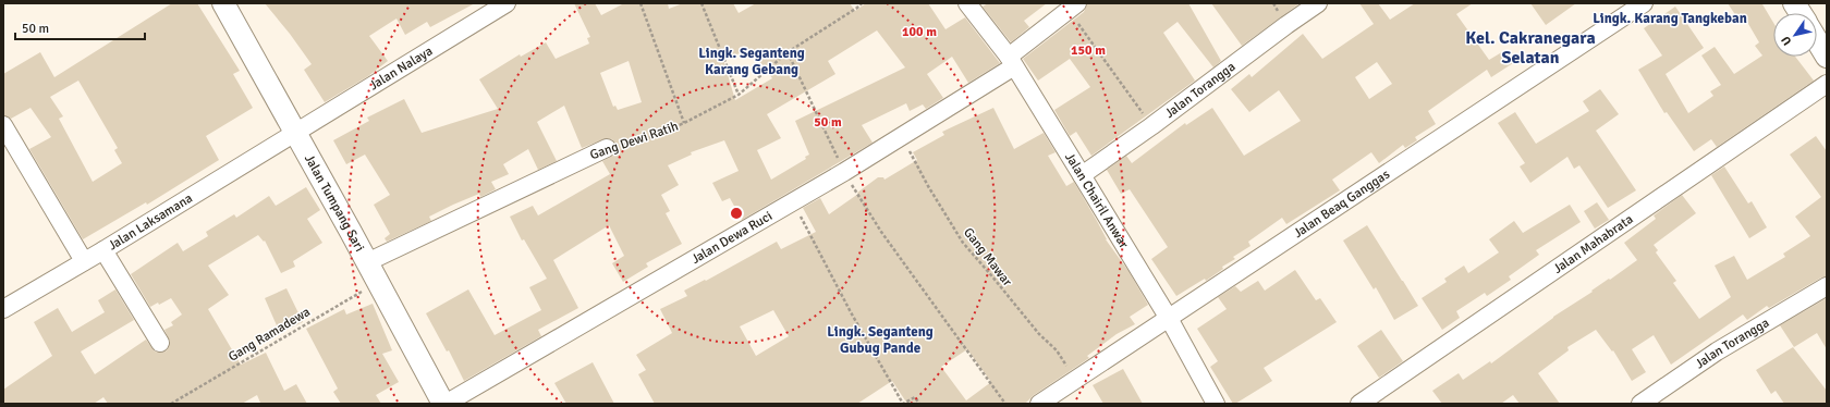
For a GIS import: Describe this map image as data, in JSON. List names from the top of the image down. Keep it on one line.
{"streets":{"main road":["Jalan Tumpang Sari"],"street":["Jalan Nalaya","Jalan Torangga","Gang Dewi Ratih","Jalan Chairil Anwar","Jalan Beaq Ganggas","Jalan Laksamana","Jalan Dewa Ruci","Jalan Mahabrata"],"path":["Gang Mawar","Gang Ramadewa"]},"crossings":[["Jalan Nalaya","Jalan Tumpang Sari"],["Jalan Nalaya","Jalan Laksamana"],["Jalan Torangga","Jalan Chairil Anwar"],["Gang Dewi Ratih","Jalan Tumpang Sari"],["Gang Dewi Ratih","Gang Ramadewa"],["Jalan Chairil Anwar","Jalan Beaq Ganggas"],["Jalan Chairil Anwar","Jalan Dewa Ruci"],["Jalan Tumpang Sari","Jalan Laksamana"],["Jalan Tumpang Sari","Jalan Dewa Ruci"],["Jalan Tumpang Sari","Gang Ramadewa"],["Jalan Beaq Ganggas","Gang Mawar"],["Jalan Dewa Ruci","Gang Mawar"]],"districts":["Lingk. Karang Tangkeban","Kel. Cakranegara Selatan","Lingk. Seganteng Karang Gebang","Lingk. Seganteng Gubug Pande"],"scale_bar":"50 m","north":"bottom left","rings":["100 m","150 m","50 m"]}
